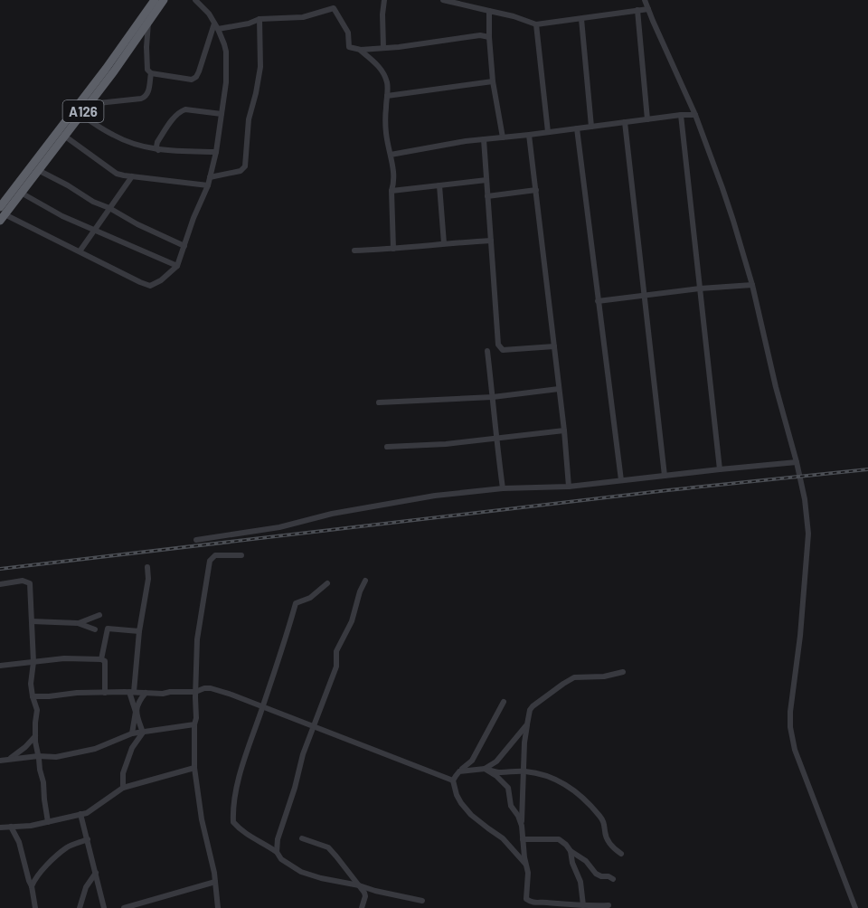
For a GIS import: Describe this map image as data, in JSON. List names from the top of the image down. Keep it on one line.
{"streets":{"highway":["A126"]}}
